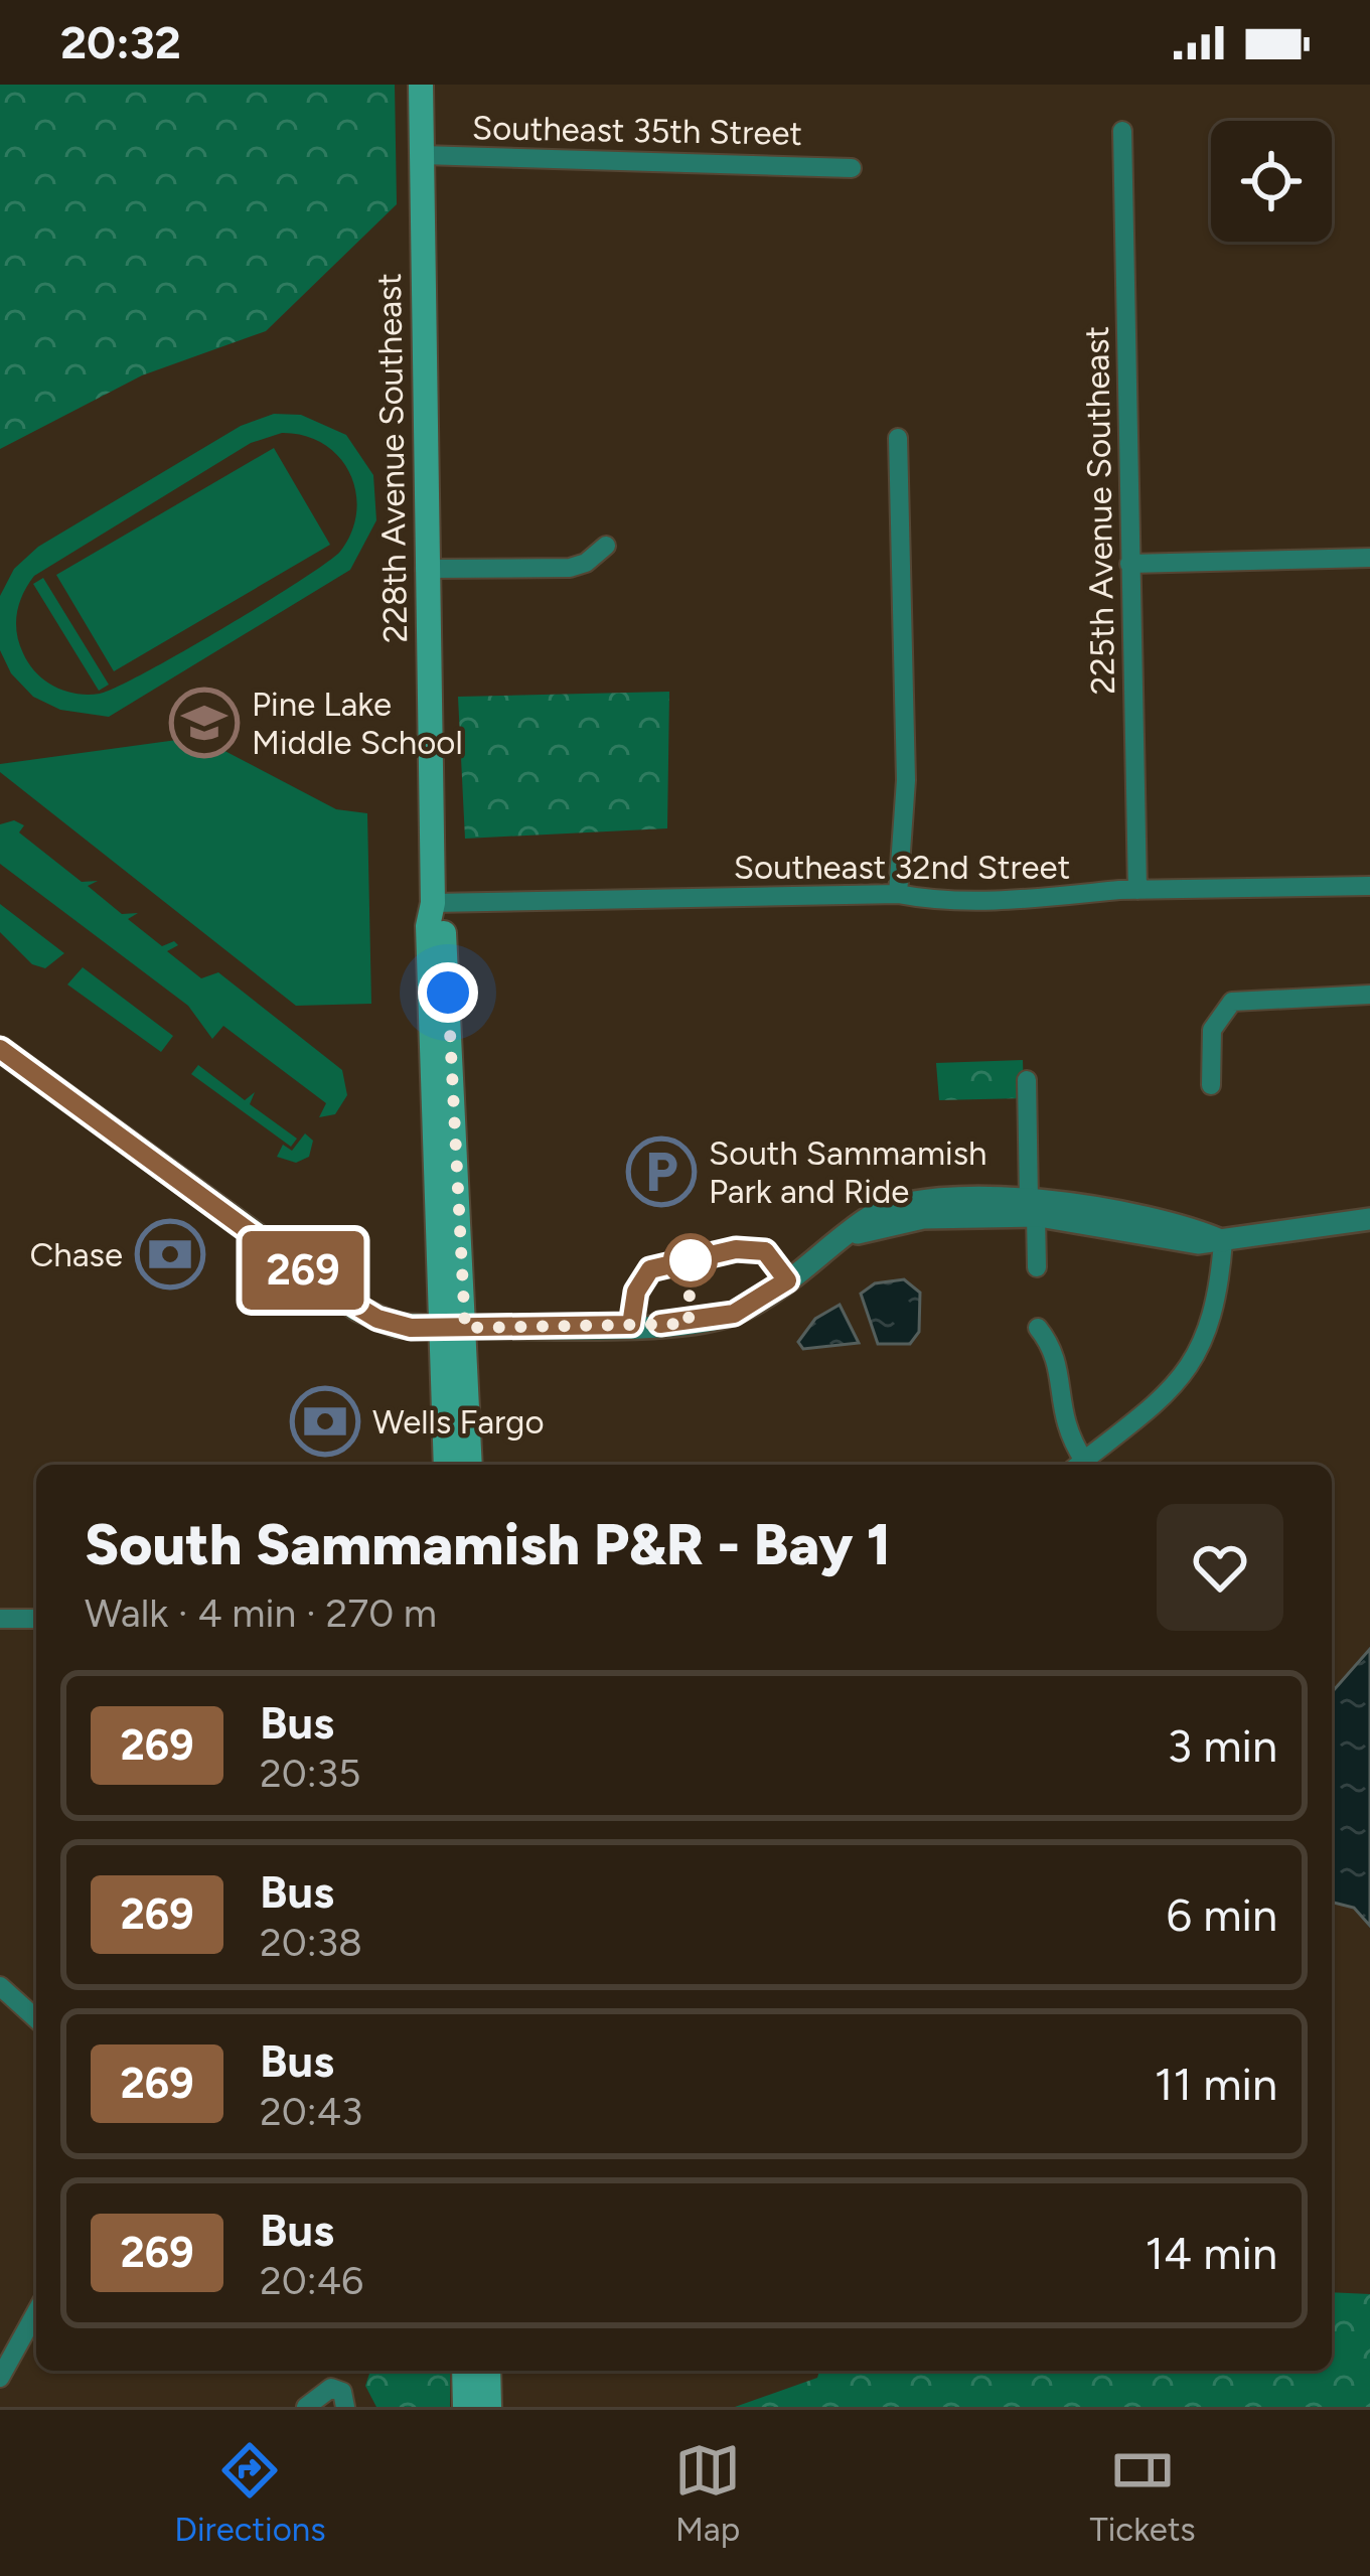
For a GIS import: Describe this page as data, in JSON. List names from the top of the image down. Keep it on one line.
{"streets":{"main road":["228th Avenue Southeast"],"street":["Southeast 35th Street","225th Avenue Southeast","Southeast 32nd Street"]},"crossings":[["Southeast 35th Street","228th Avenue Southeast"],["228th Avenue Southeast","Southeast 32nd Street"],["225th Avenue Southeast","Southeast 32nd Street"]],"places":{"school or university":["Pine Lake Middle School"],"parking":["South Sammamish Park and Ride"],"bank":["Chase","Wells Fargo"]},"lines":["bus line 269"],"page":{"status":"20:32","on_map":"269","heading":["South Sammamish P&R - Bay 1","Walk · 4 min · 270 m"],"list":[{"mark":"269","name":"Bus","note":"20:35","value":"3 min"},{"mark":"269","name":"Bus","note":"20:38","value":"6 min"},{"mark":"269","name":"Bus","note":"20:43","value":"11 min"},{"mark":"269","name":"Bus","note":"20:46","value":"14 min"}],"tabs":["Directions","Map","Tickets"]}}
